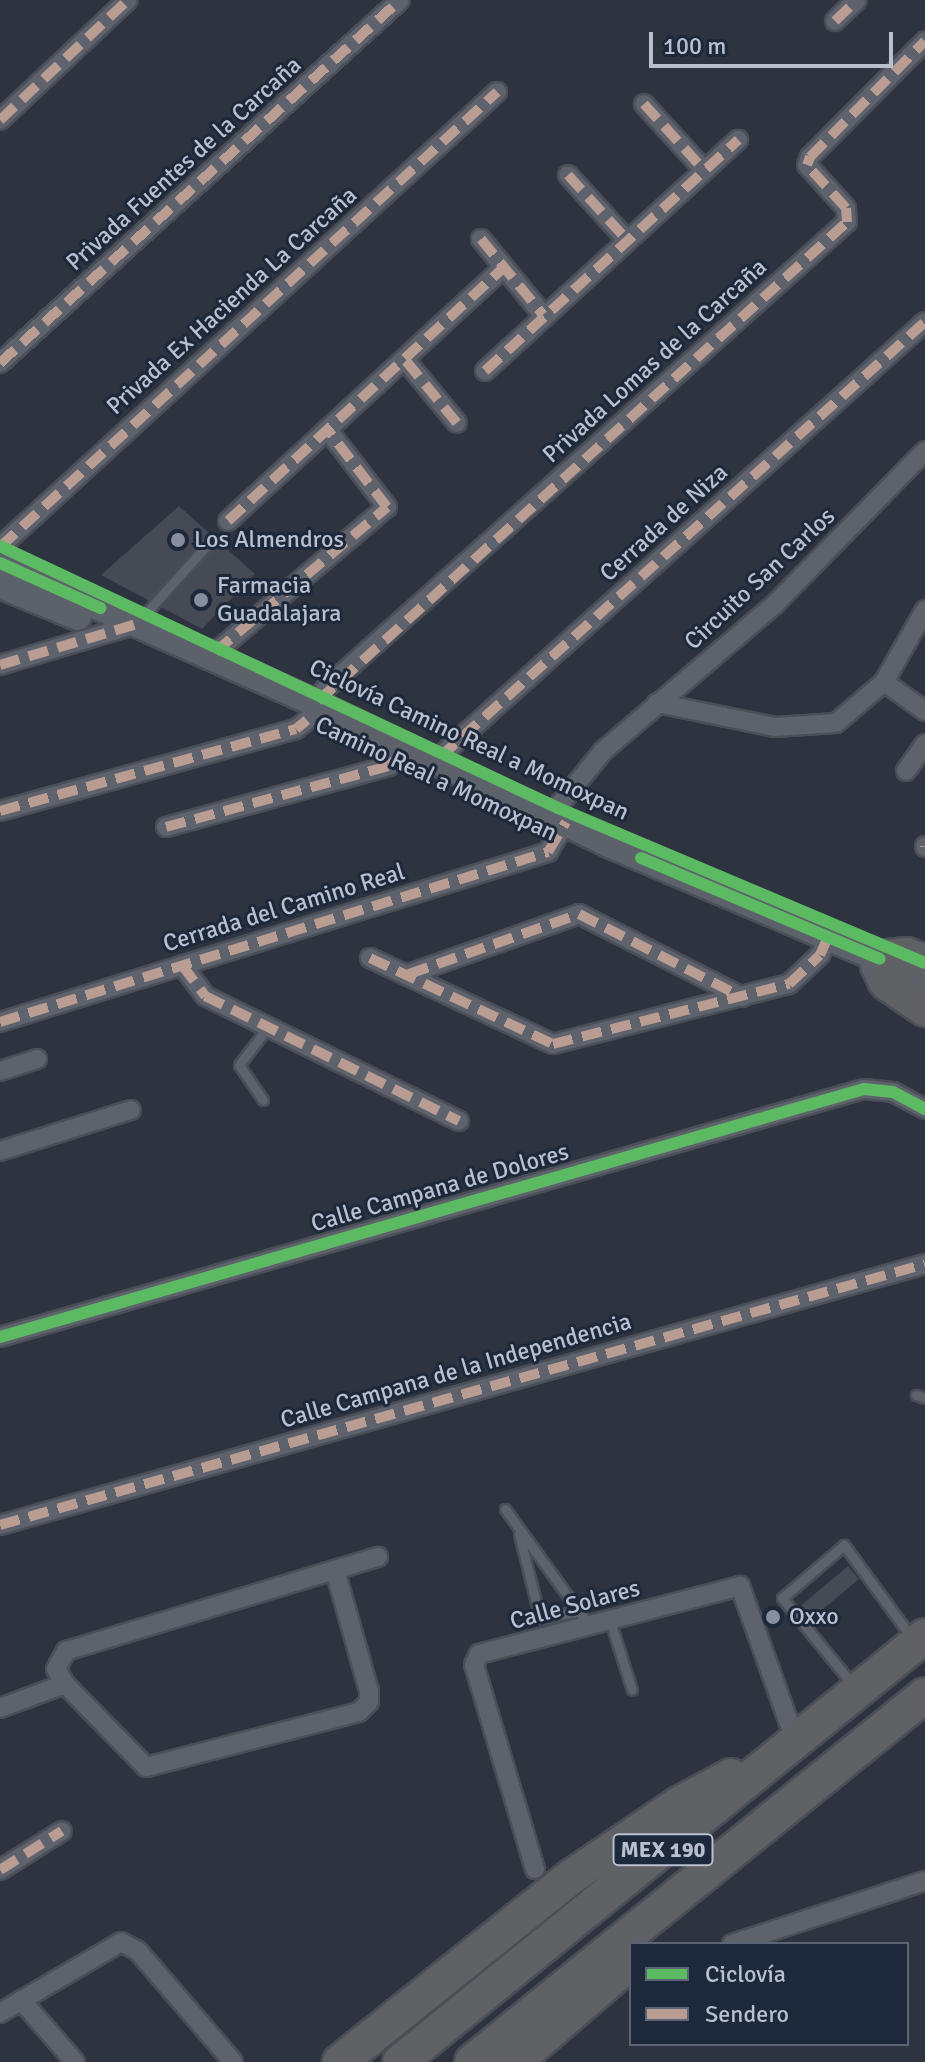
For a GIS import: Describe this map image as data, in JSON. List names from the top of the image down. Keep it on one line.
{"streets":{"highway":["MEX 190"],"street":["Privada Fuentes de la Carcaña","Privada Ex Hacienda La Carcaña","Privada Lomas de la Carcaña","Cerrada de Niza","Circuito San Carlos","Camino Real a Momoxpan","Cerrada del Camino Real","Calle Campana de Dolores","Calle Campana de la Independencia","Calle Solares"],"cycle path":["Ciclovía Camino Real a Momoxpan"]},"crossings":[["Privada Lomas de la Carcaña","Camino Real a Momoxpan"],["Cerrada de Niza","Camino Real a Momoxpan"],["Circuito San Carlos","Camino Real a Momoxpan"],["Circuito San Carlos","Cerrada del Camino Real"],["Camino Real a Momoxpan","Cerrada del Camino Real"],["Calle Solares","MEX 190"]],"places":["Los Almendros","Farmacia Guadalajara","Oxxo"],"legend":["Ciclovía","Sendero"],"scale_bar":"100 m"}
